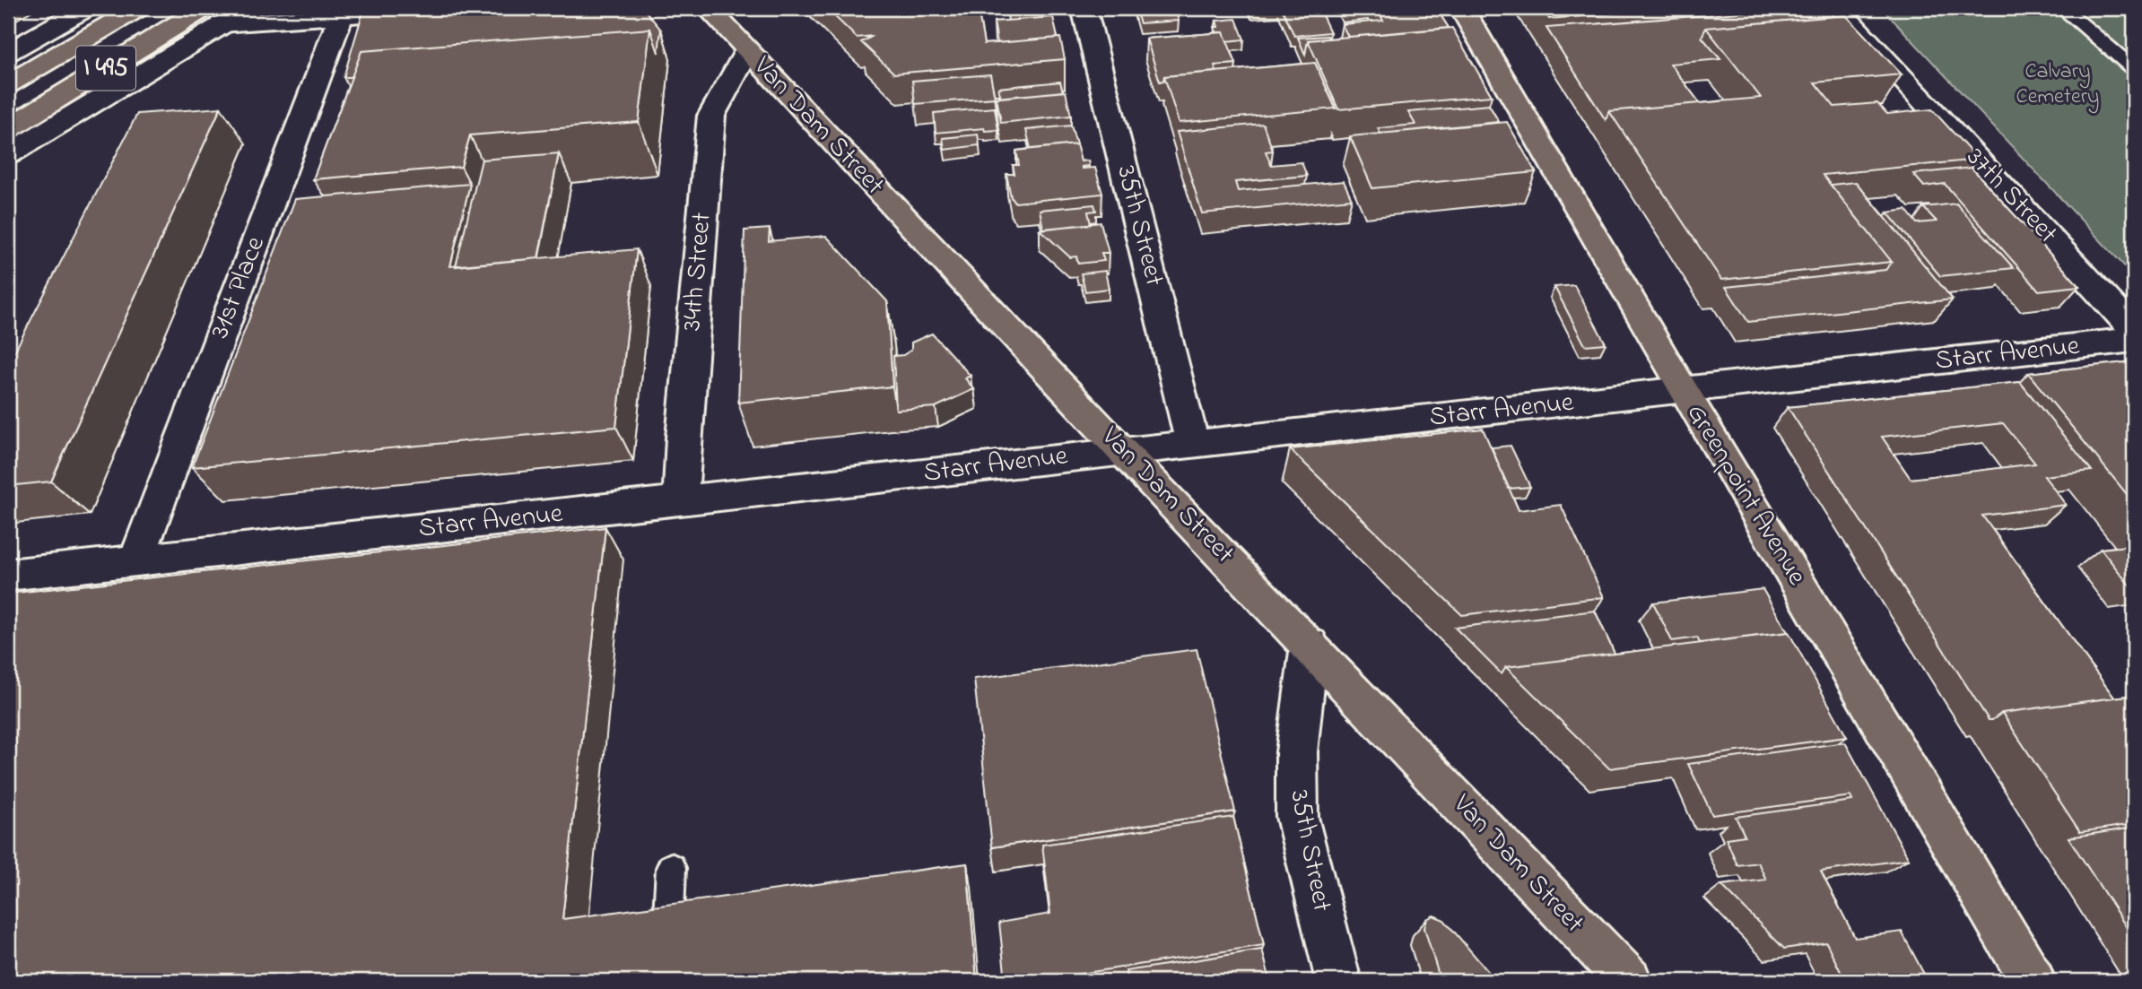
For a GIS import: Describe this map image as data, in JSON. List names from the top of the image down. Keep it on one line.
{"streets":{"main road":["I 495","Van Dam Street","Greenpoint Avenue"],"street":["37th Street","35th Street","34th Street","31st Place","Starr Avenue"]},"crossings":[["Van Dam Street","35th Street"],["Van Dam Street","34th Street"],["Van Dam Street","Starr Avenue"],["35th Street","Starr Avenue"],["34th Street","Starr Avenue"],["31st Place","Starr Avenue"],["Starr Avenue","Greenpoint Avenue"]],"parks":["Calvary Cemetery"]}
